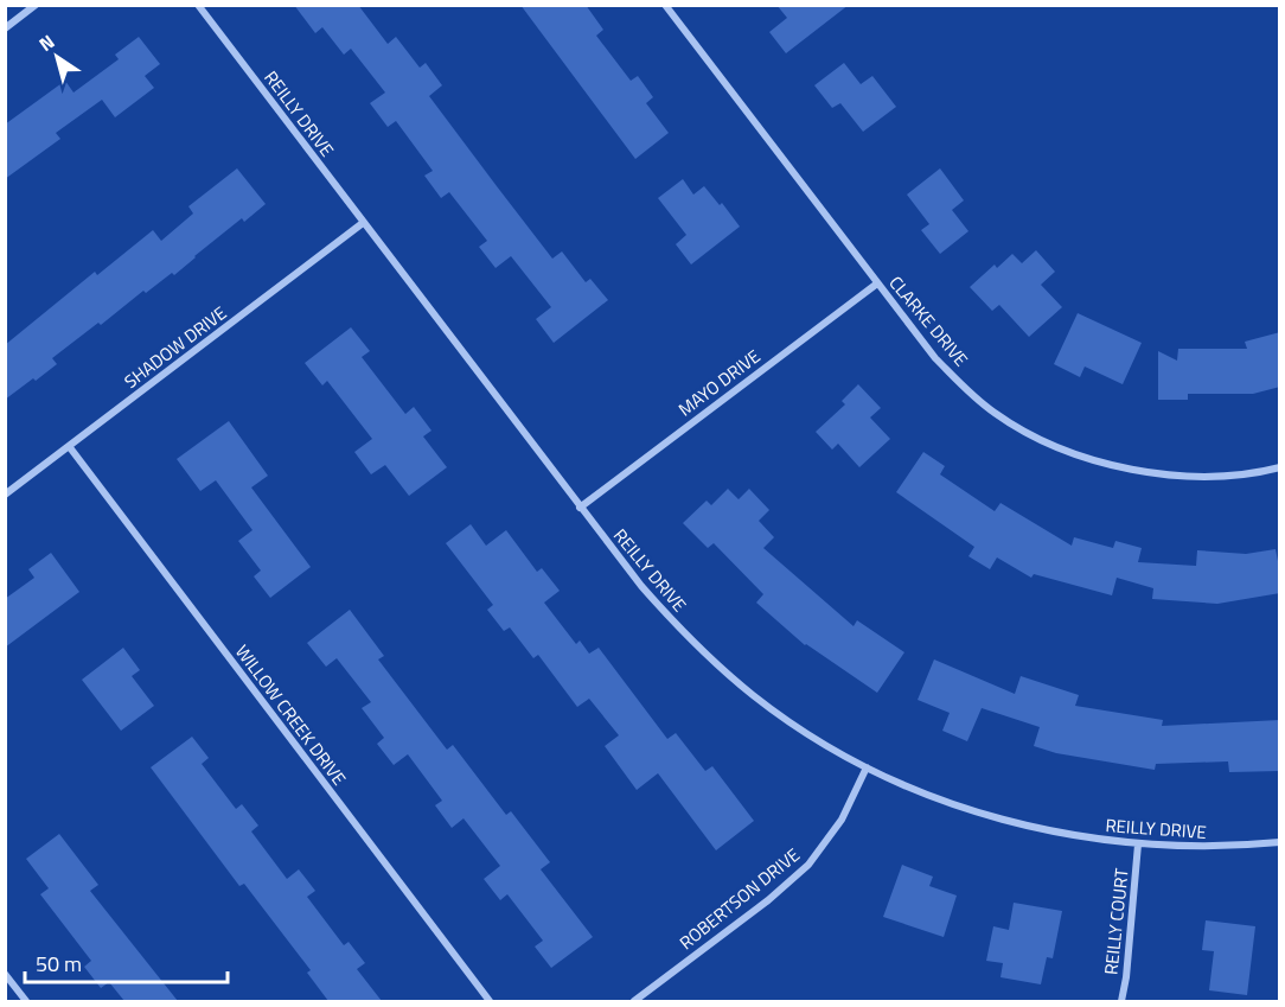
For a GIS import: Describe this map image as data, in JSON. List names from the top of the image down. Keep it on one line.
{"streets":{"street":["REILLY DRIVE","CLARKE DRIVE","SHADOW DRIVE","MAYO DRIVE","WILLOW CREEK DRIVE","ROBERTSON DRIVE","REILLY COURT"]},"crossings":[["REILLY DRIVE","SHADOW DRIVE"],["REILLY DRIVE","MAYO DRIVE"],["REILLY DRIVE","ROBERTSON DRIVE"],["REILLY DRIVE","REILLY COURT"],["CLARKE DRIVE","MAYO DRIVE"],["SHADOW DRIVE","WILLOW CREEK DRIVE"]],"scale_bar":"50 m","north":"top left"}
